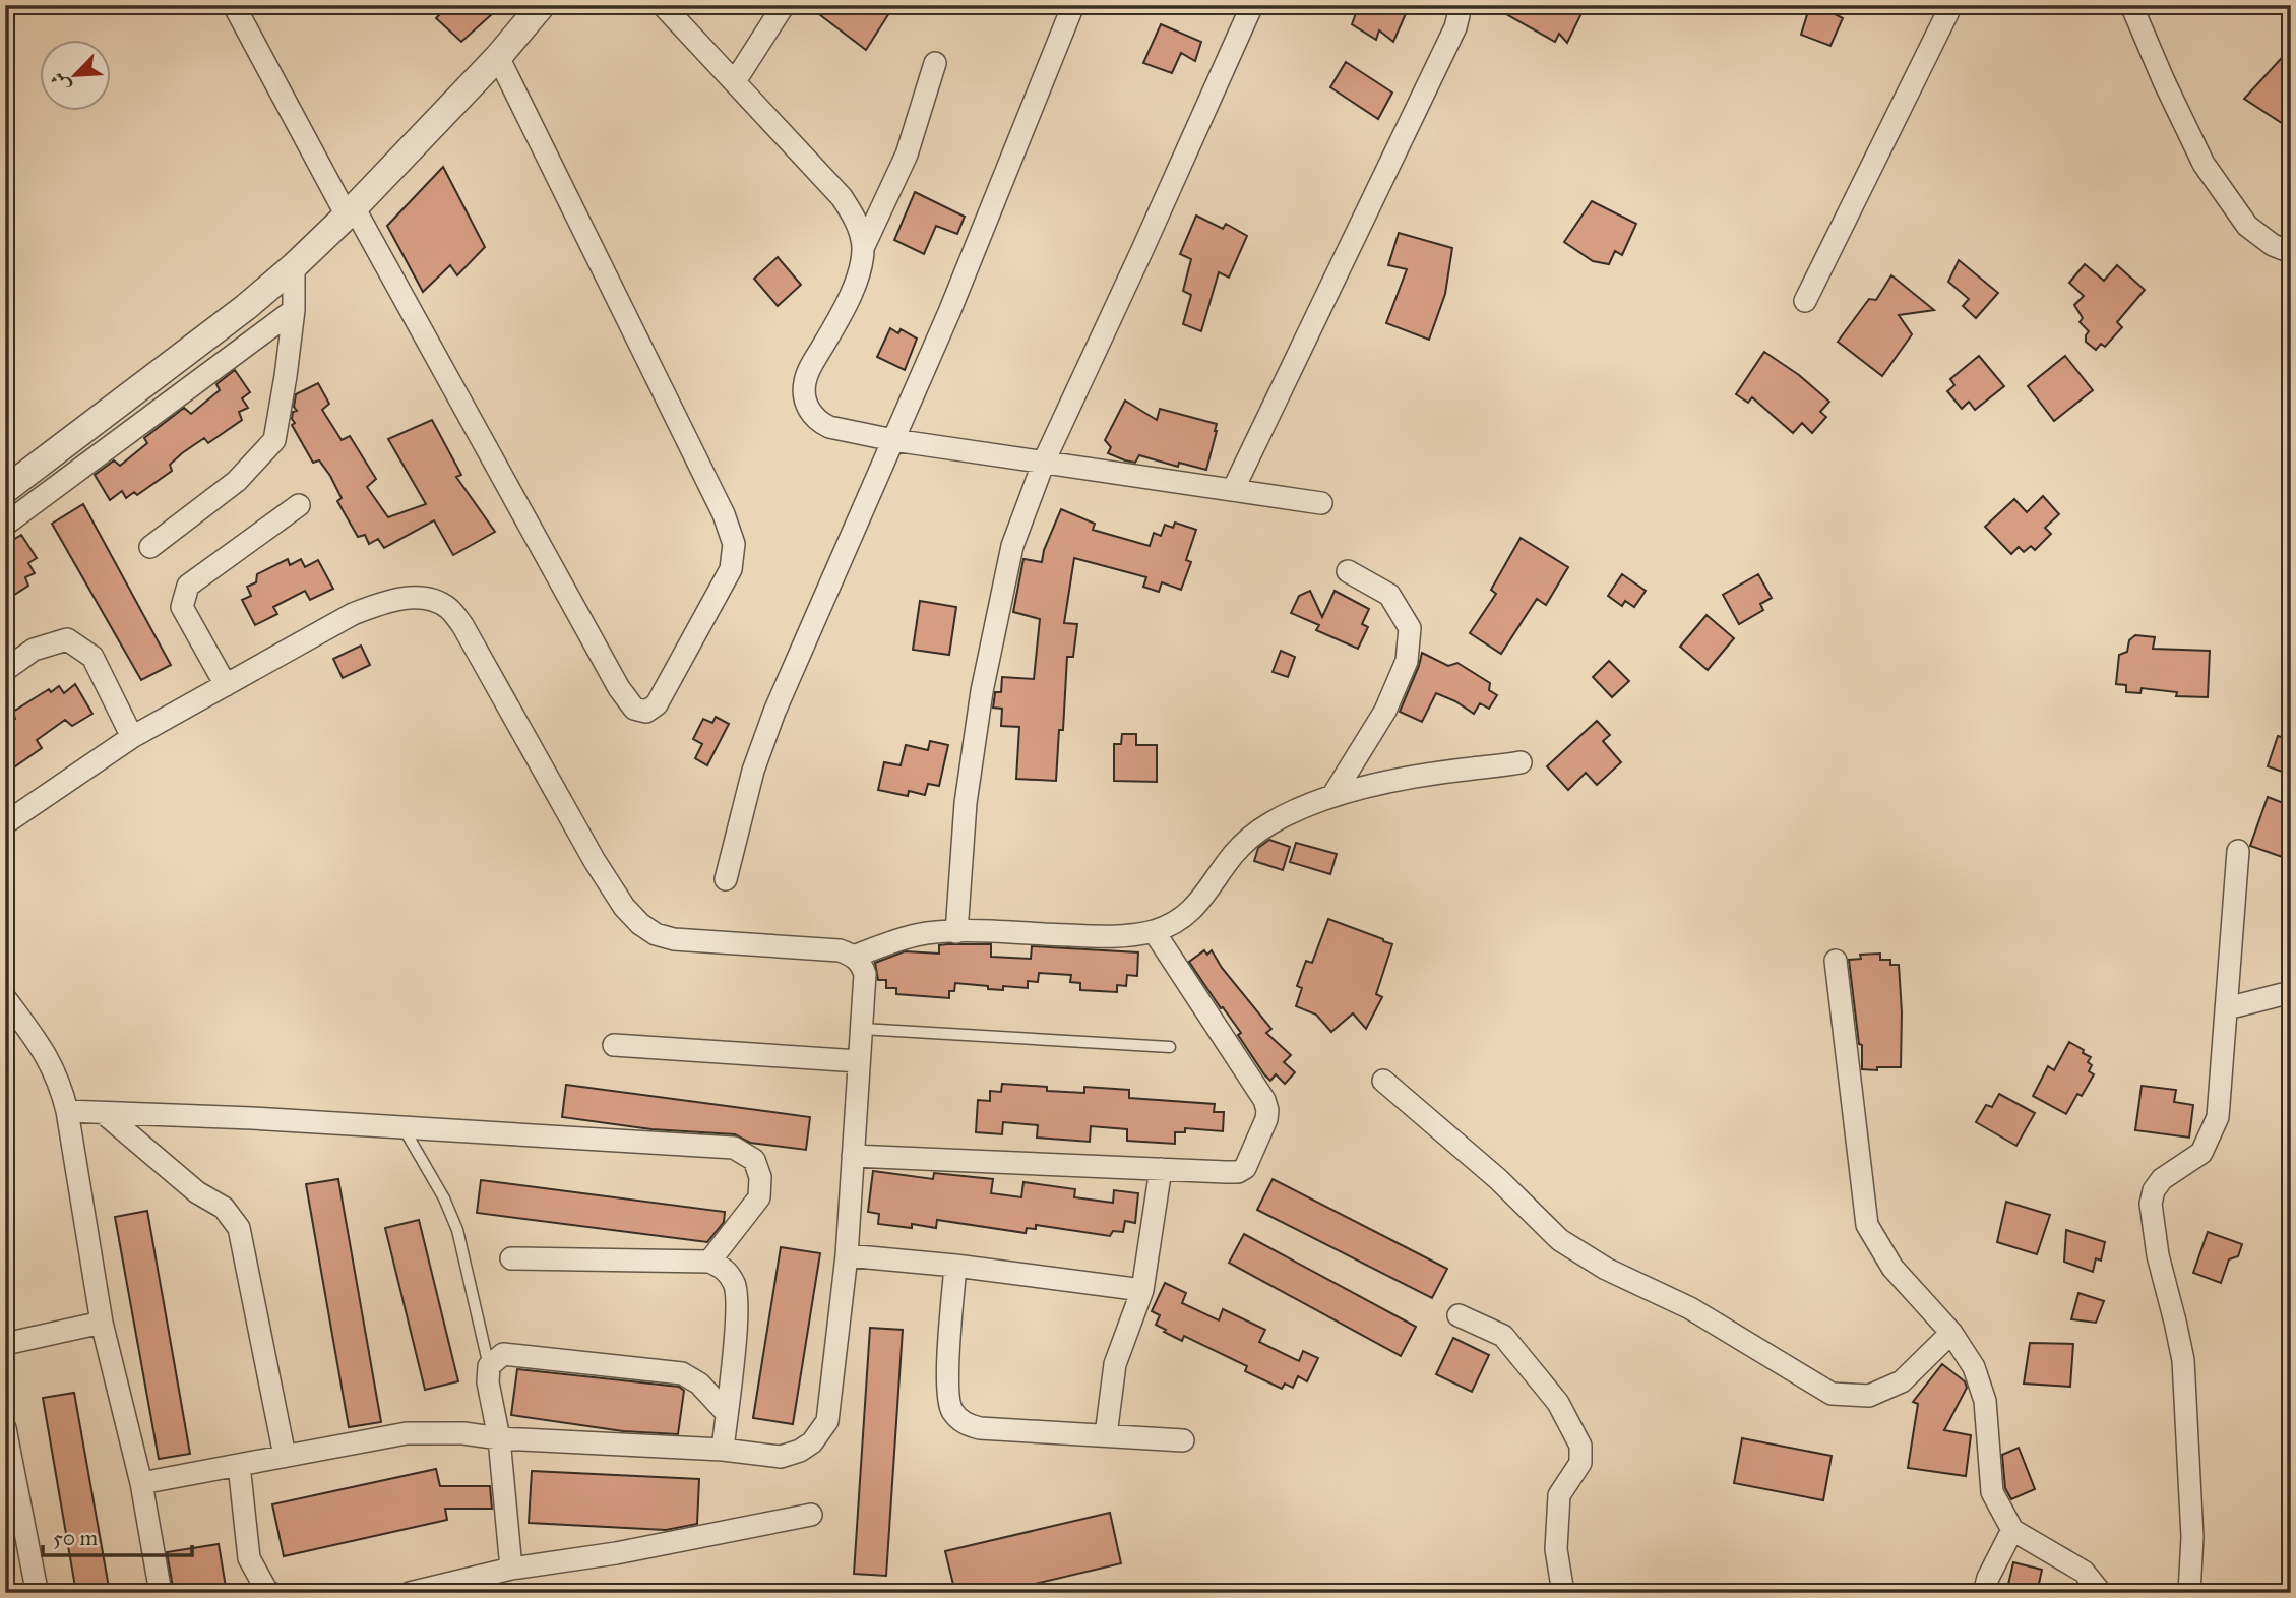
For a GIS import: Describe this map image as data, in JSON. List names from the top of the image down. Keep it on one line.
{"scale_bar":"50 m","north":"bottom left"}
